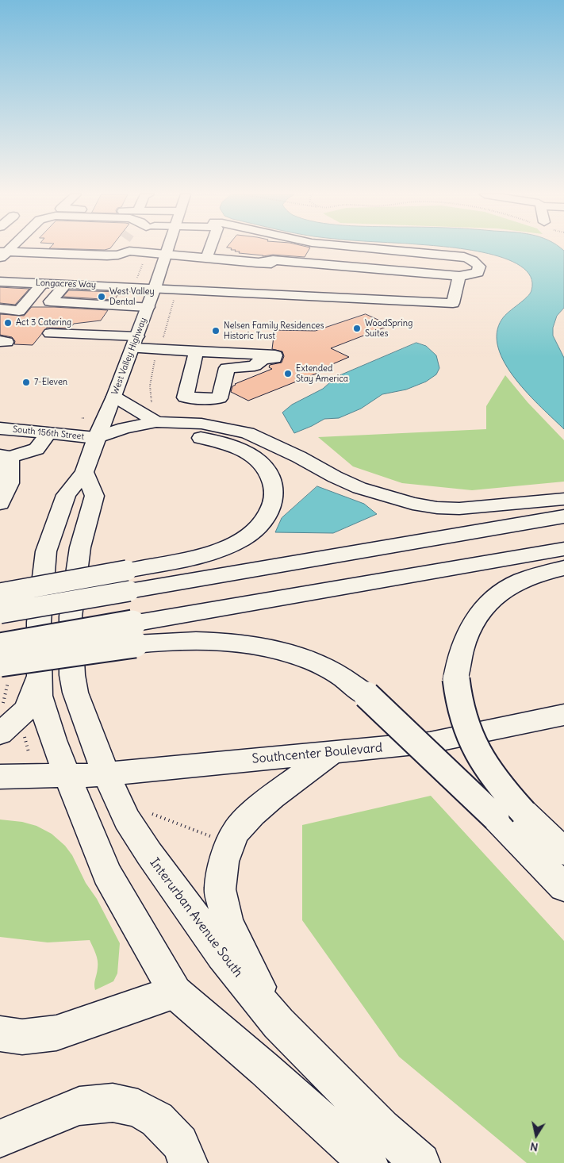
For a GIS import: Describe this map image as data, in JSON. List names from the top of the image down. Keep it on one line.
{"streets":{"main road":["Longacres Way","West Valley Highway","South 156th Street","Southcenter Boulevard","Interurban Avenue South"]},"crossings":[["Longacres Way","West Valley Highway"],["West Valley Highway","South 156th Street"],["West Valley Highway","Interurban Avenue South"],["Southcenter Boulevard","Interurban Avenue South"]],"places":["West Valley Dental","Act 3 Catering","WoodSpring Suites","Nelsen Family Residences Historic Trust","Extended Stay America","7-Eleven"],"north":"bottom"}
